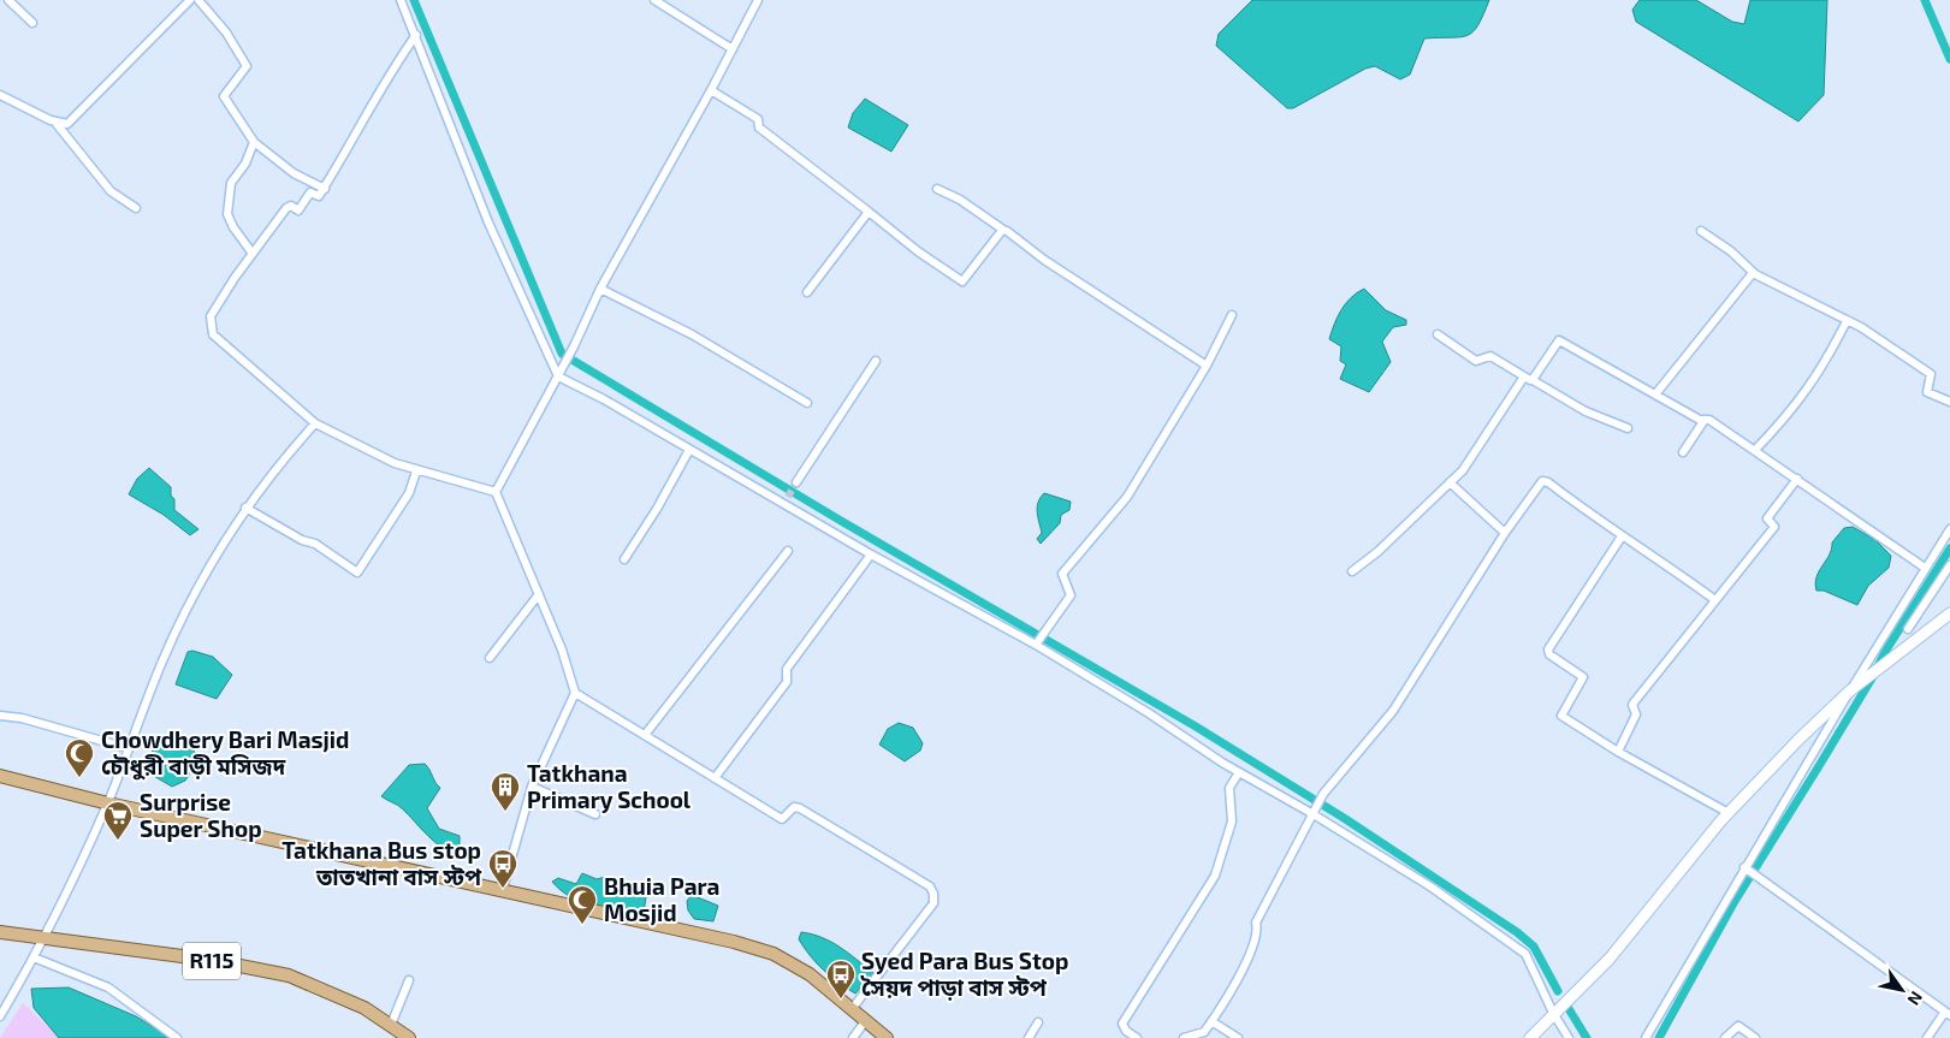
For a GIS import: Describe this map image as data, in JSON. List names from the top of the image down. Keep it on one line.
{"streets":{"main road":["R115"]},"places":{"mosque":["Chowdhery Bari Masjid চৌধুরী বাড়ী মসিজদ","Bhuia Para Mosjid"],"building":["Tatkhana Primary School"],"supermarket":["Surprise Super Shop"],"bus stop":["Tatkhana Bus stop তাতখানা বাস স্টপ","Syed Para Bus Stop সৈয়দ পাড়া বাস স্টপ"]},"north":"bottom right"}
